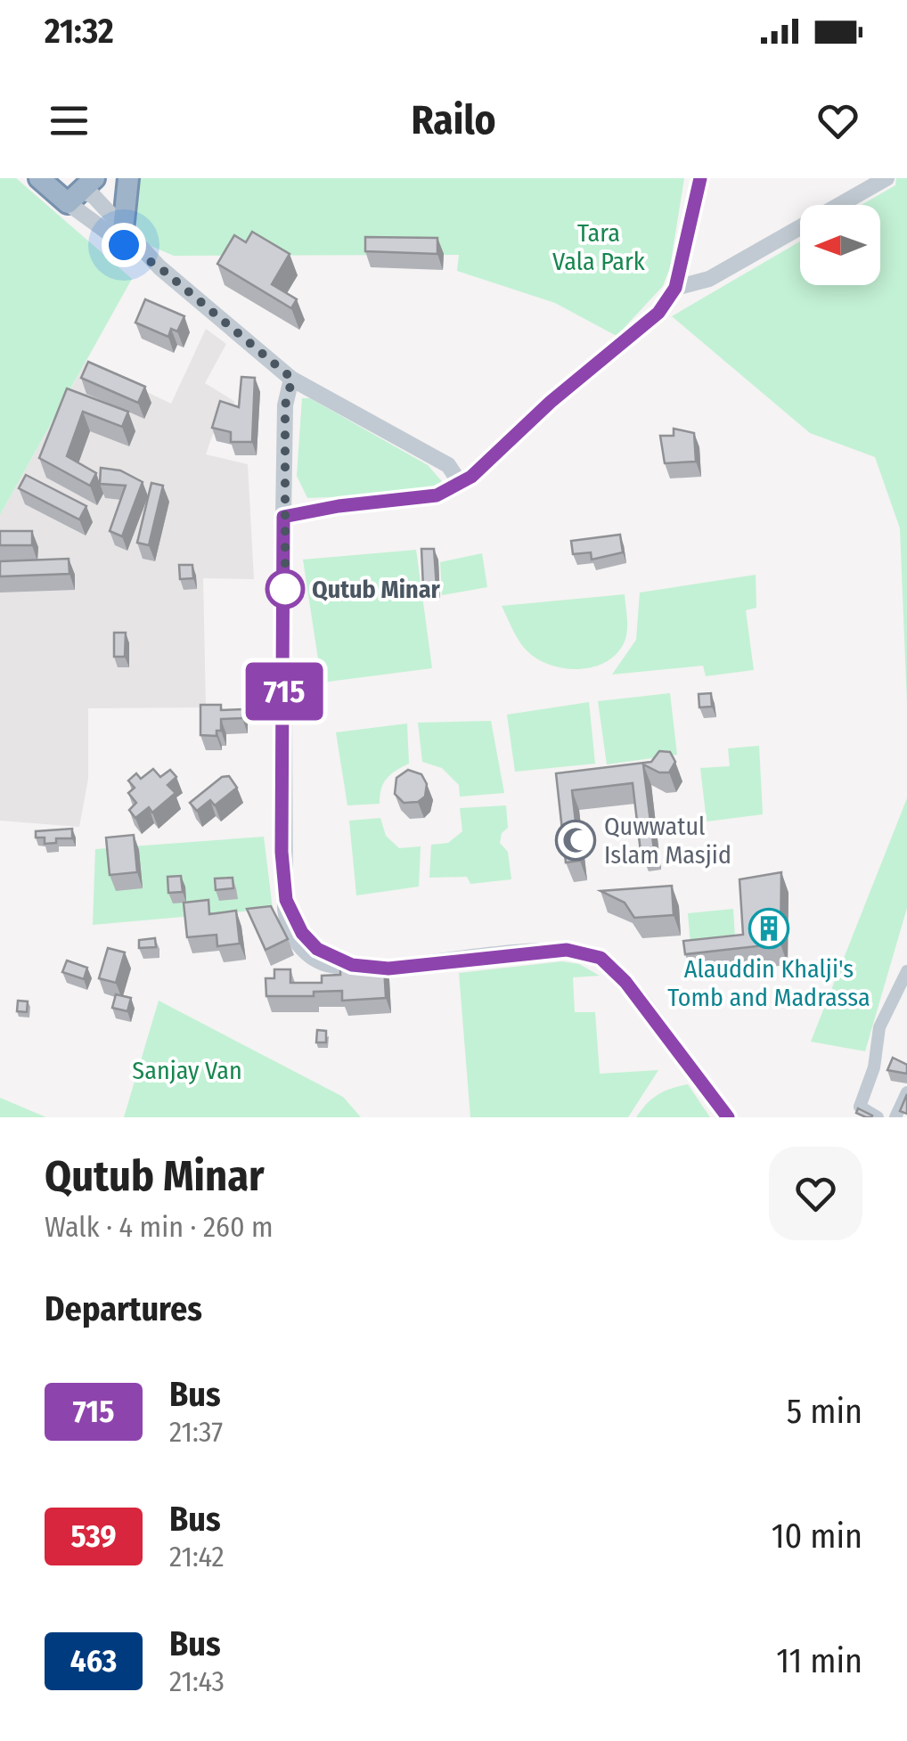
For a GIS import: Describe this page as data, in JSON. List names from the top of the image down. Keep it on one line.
{"parks":["Tara Vala Park","Sanjay Van"],"places":{"other":["Qutub Minar"],"mosque":["Quwwatul Islam Masjid"],"building":["Alauddin Khalji's Tomb and Madrassa"]},"lines":["bus line 715"],"north":"left","page":{"status":"21:32","header":"Railo","on_map":"715","heading":[["Qutub Minar","Walk · 4 min · 260 m"],"Departures"],"list":[{"mark":"715","name":"Bus","note":"21:37","value":"5 min"},{"mark":"539","name":"Bus","note":"21:42","value":"10 min"},{"mark":"463","name":"Bus","note":"21:43","value":"11 min"}]}}
